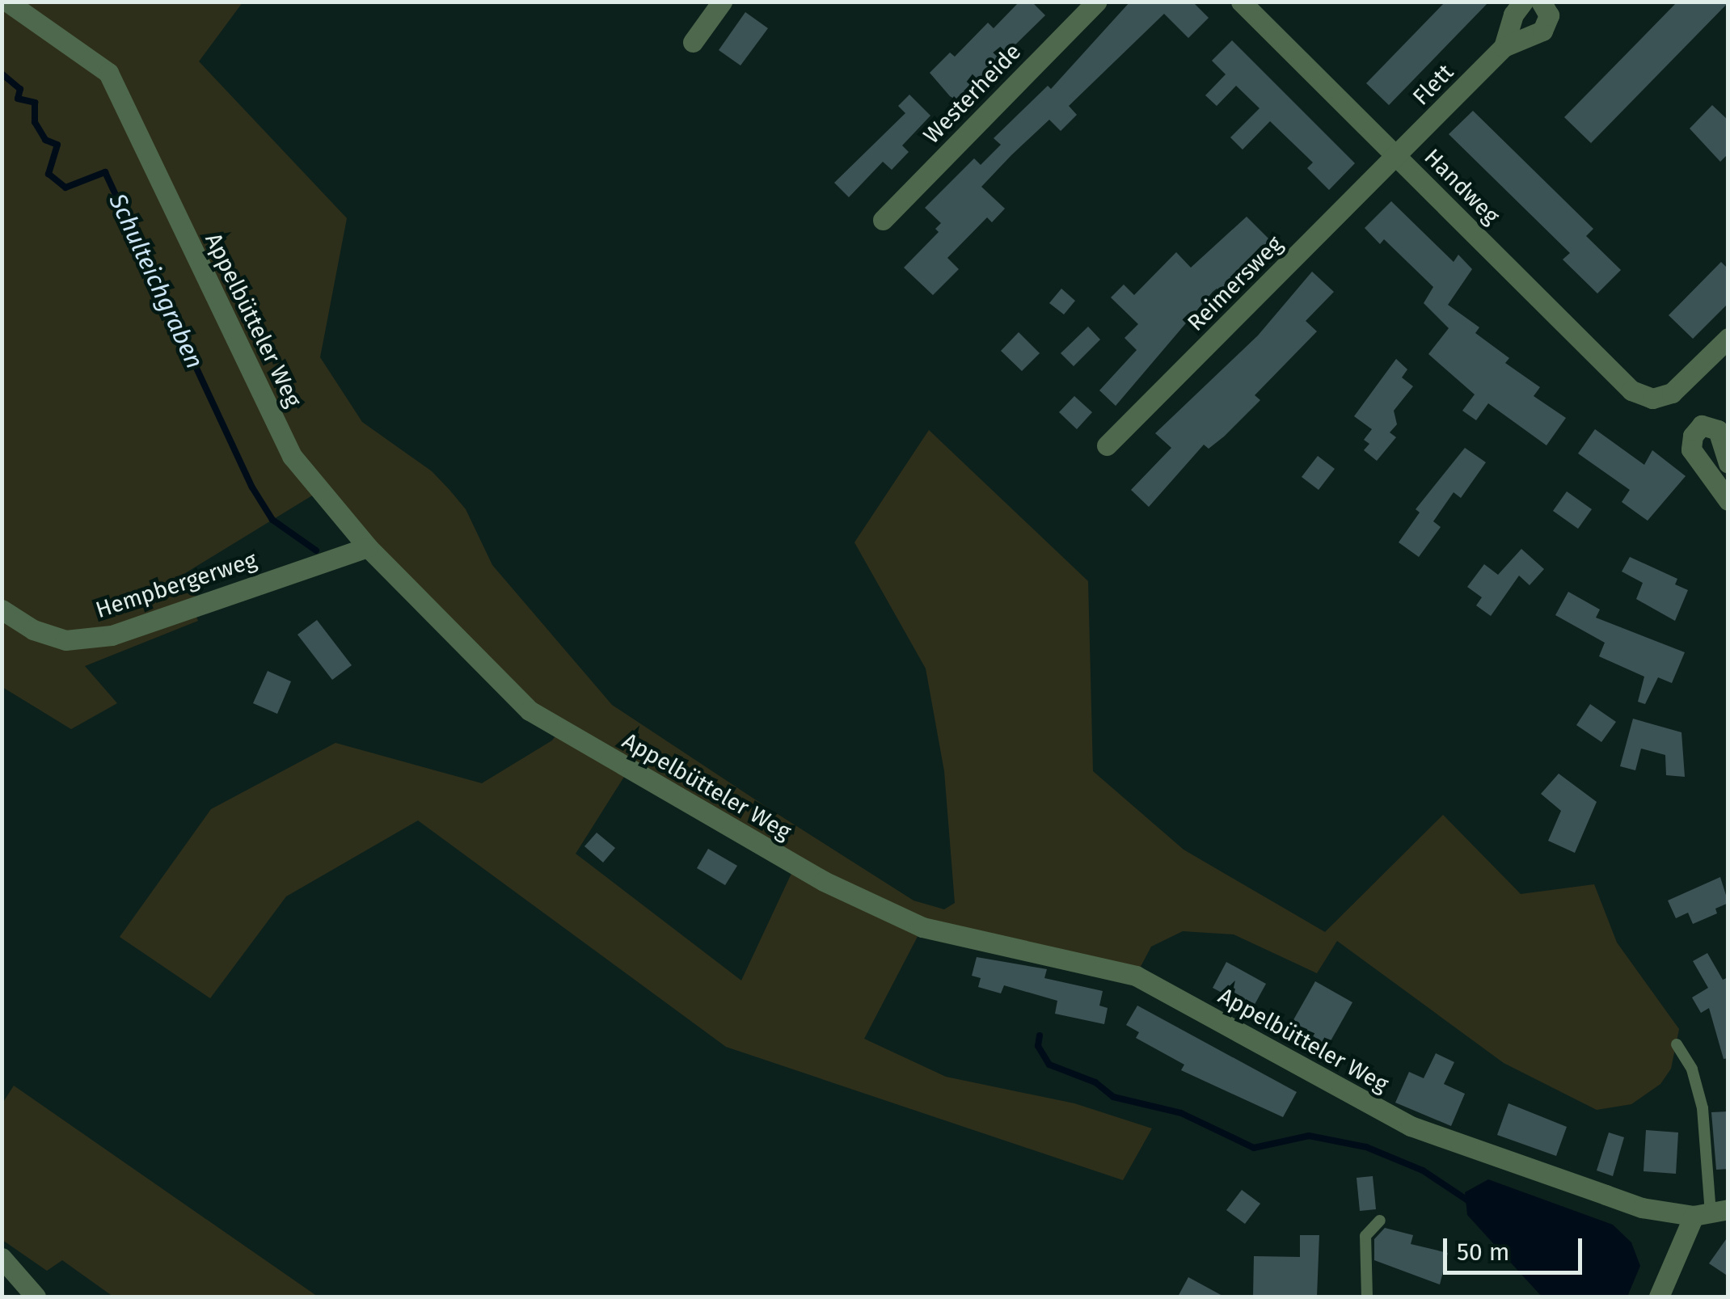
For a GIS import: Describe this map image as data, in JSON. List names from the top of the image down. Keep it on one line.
{"streets":{"street":["Flett","Westerheide","Handweg","Reimersweg","Appelbütteler Weg","Hempbergerweg"]},"crossings":[["Flett","Handweg"],["Flett","Reimersweg"],["Handweg","Reimersweg"],["Appelbütteler Weg","Hempbergerweg"]],"water":["Schulteichgraben"],"scale_bar":"50 m"}
